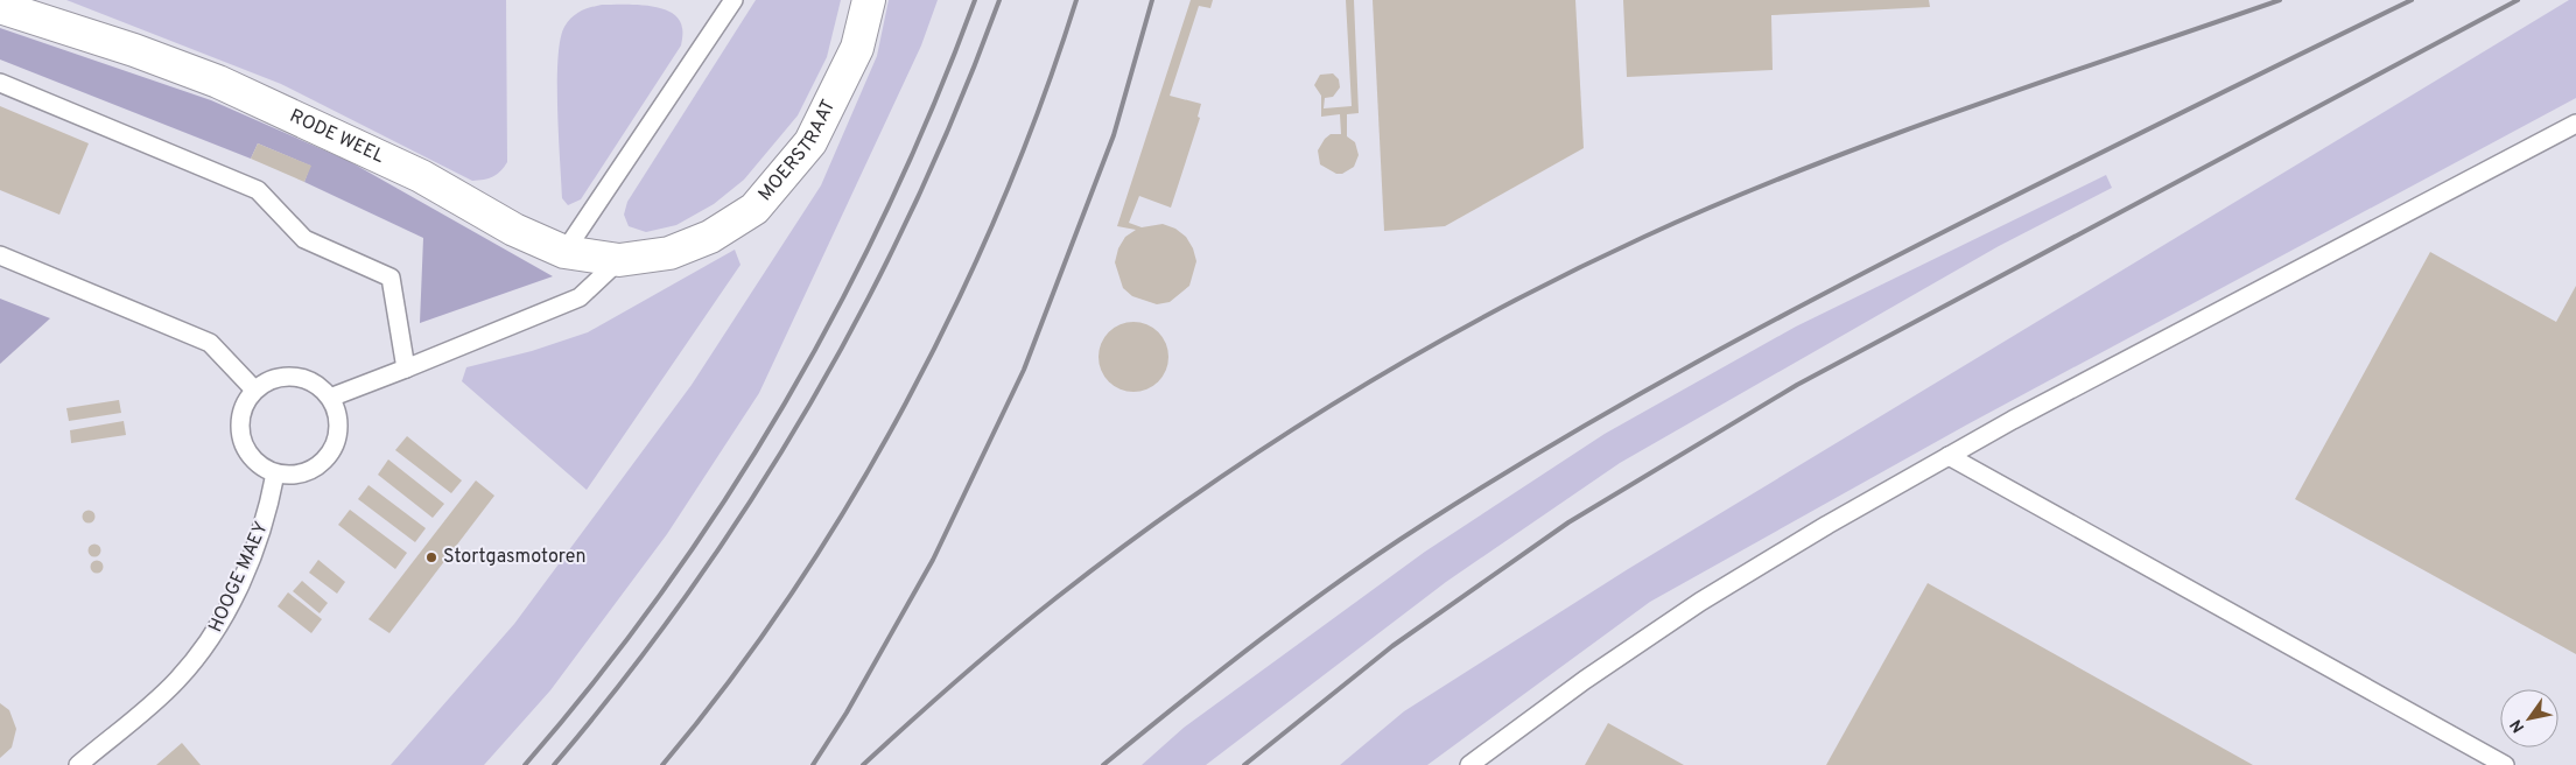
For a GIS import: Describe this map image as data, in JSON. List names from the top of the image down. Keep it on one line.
{"streets":{"street":["RODE WEEL","MOERSTRAAT"],"lane":["HOOGE MAEY"]},"crossings":[["RODE WEEL","MOERSTRAAT"]],"places":["Stortgasmotoren"],"north":"bottom left"}
